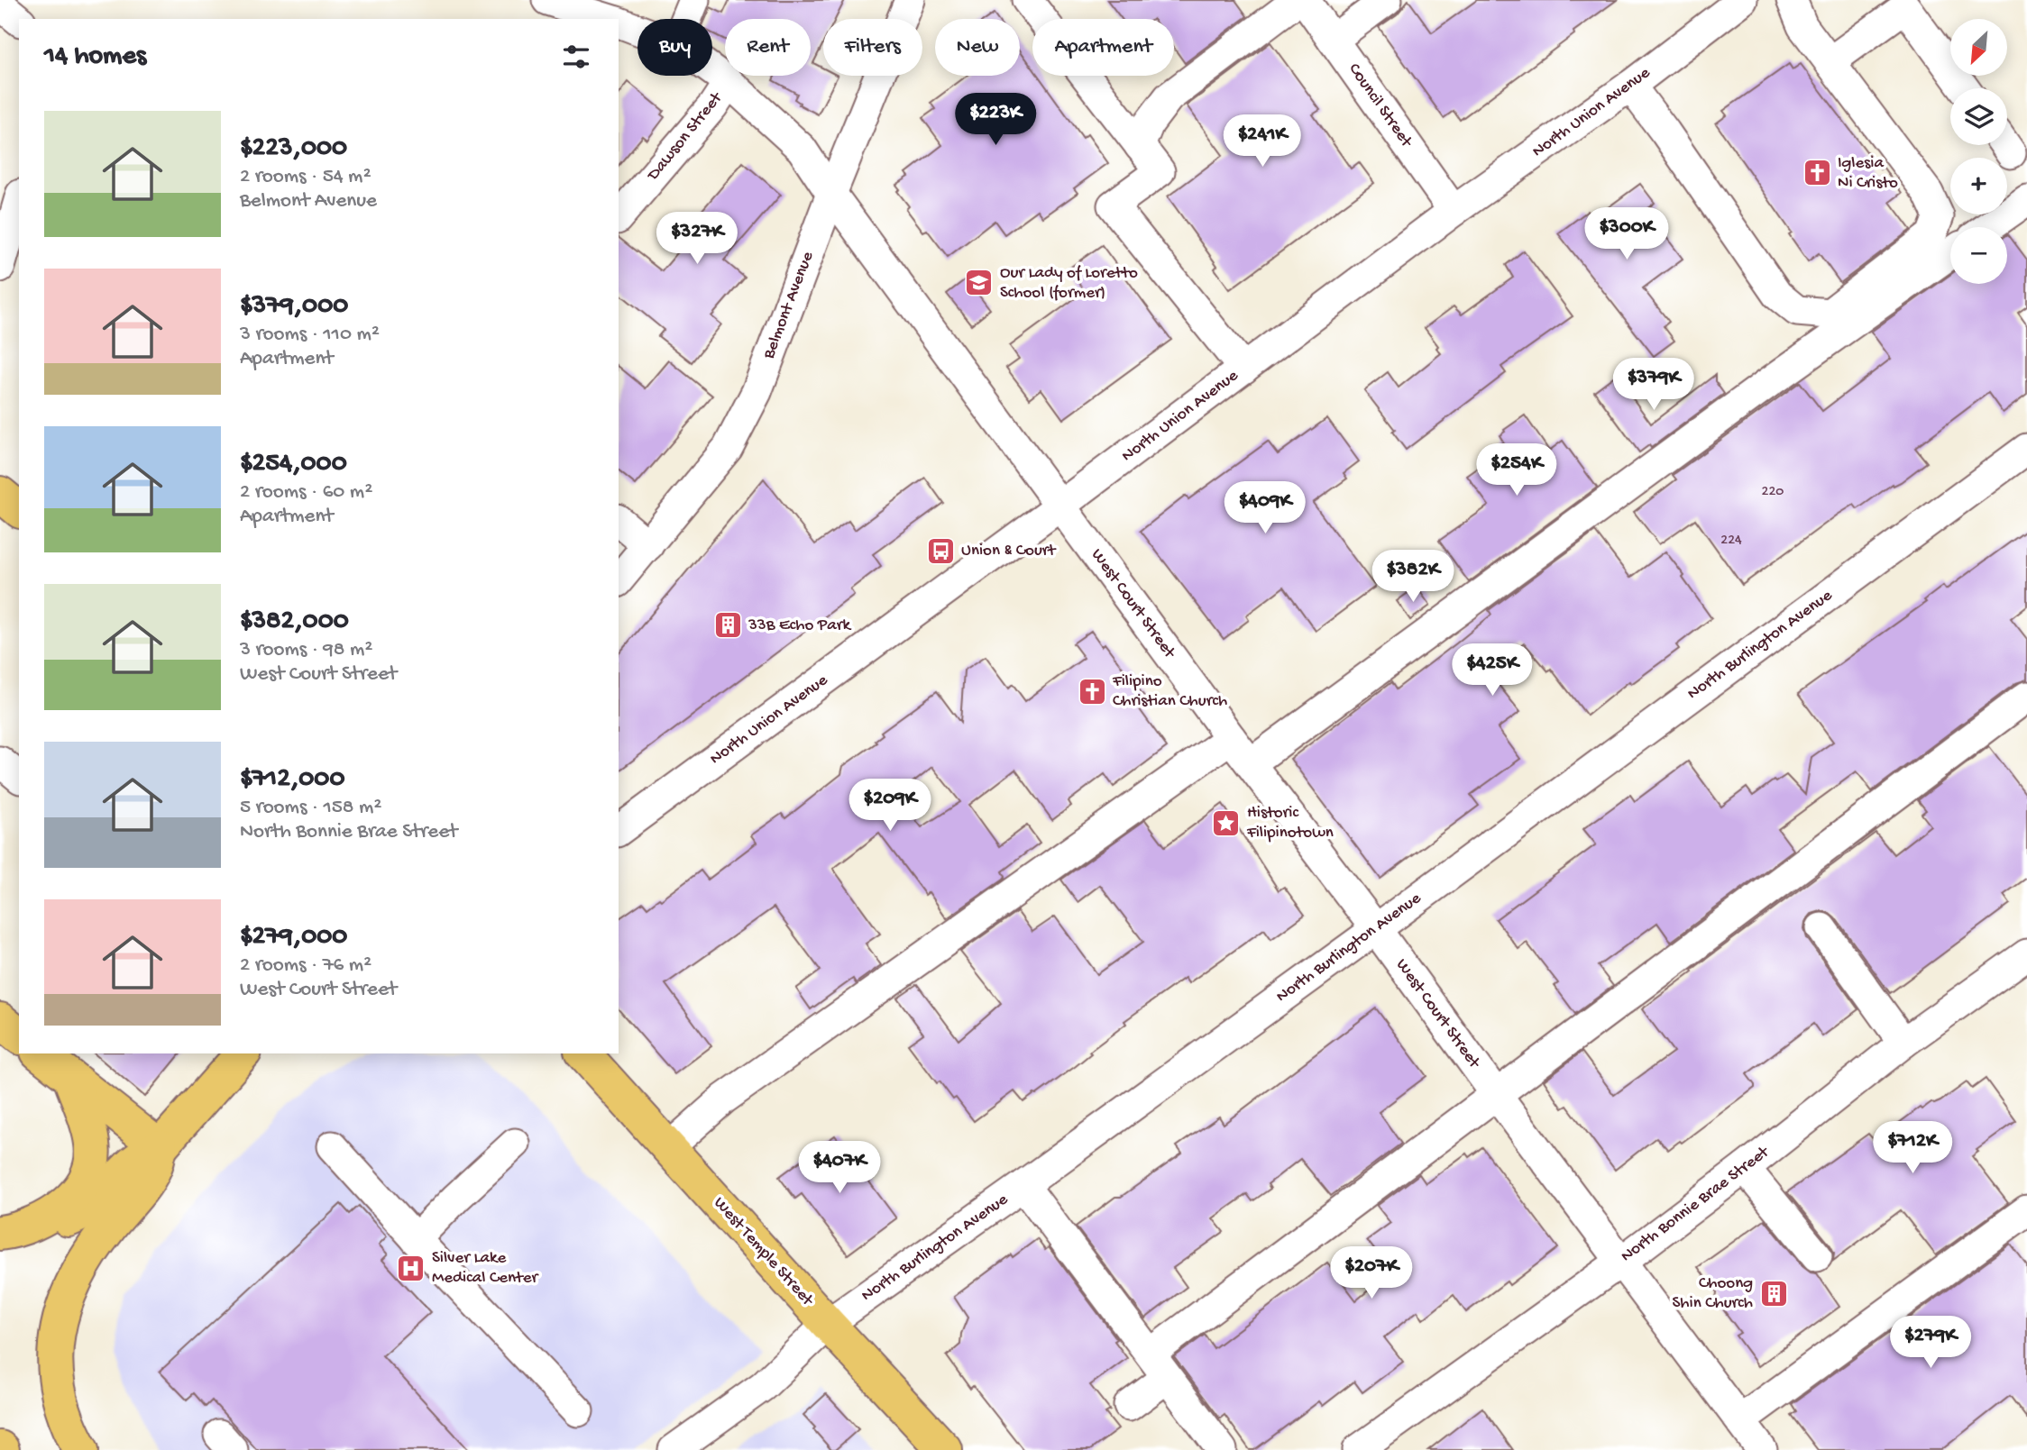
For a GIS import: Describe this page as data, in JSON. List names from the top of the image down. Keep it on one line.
{"streets":{"main road":["West Temple Street"],"street":["Council Street","North Union Avenue","Dawson Street","Belmont Avenue","West Court Street","North Burlington Avenue","North Bonnie Brae Street"]},"crossings":[["Council Street","North Union Avenue"],["North Union Avenue","West Court Street"],["Dawson Street","West Court Street"],["Belmont Avenue","West Court Street"],["West Court Street","North Burlington Avenue"],["West Court Street","North Bonnie Brae Street"],["North Burlington Avenue","West Temple Street"]],"places":{"church":["Iglesia Ni Cristo","Filipino Christian Church"],"school or university":["Our Lady of Loretto School (former)"],"bus stop":["Union & Court"],"building":["33B Echo Park","Choong Shin Church"],"place":["Historic Filipinotown"],"hospital":["Silver Lake Medical Center"]},"house_numbers":["220","224"],"north":"bottom left","page":{"map_buttons":["+","−"],"chip":["Buy","Rent","Filters","New","Apartment"],"heading":"14 homes","price":["$223K","$241K","$300K","$327K","$379K","$254K","$409K","$382K","$425K","$209K","$712K","$407K","$207K","$279K"],"list":[{"name":"$223,000","note":"2 rooms · 54 m² · Belmont Avenue"},{"name":"$379,000","note":"3 rooms · 110 m² · Apartment"},{"name":"$254,000","note":"2 rooms · 60 m² · Apartment"},{"name":"$382,000","note":"3 rooms · 98 m² · West Court Street"},{"name":"$712,000","note":"5 rooms · 158 m² · North Bonnie Brae Street"},{"name":"$279,000","note":"2 rooms · 76 m² · West Court Street"}]}}
